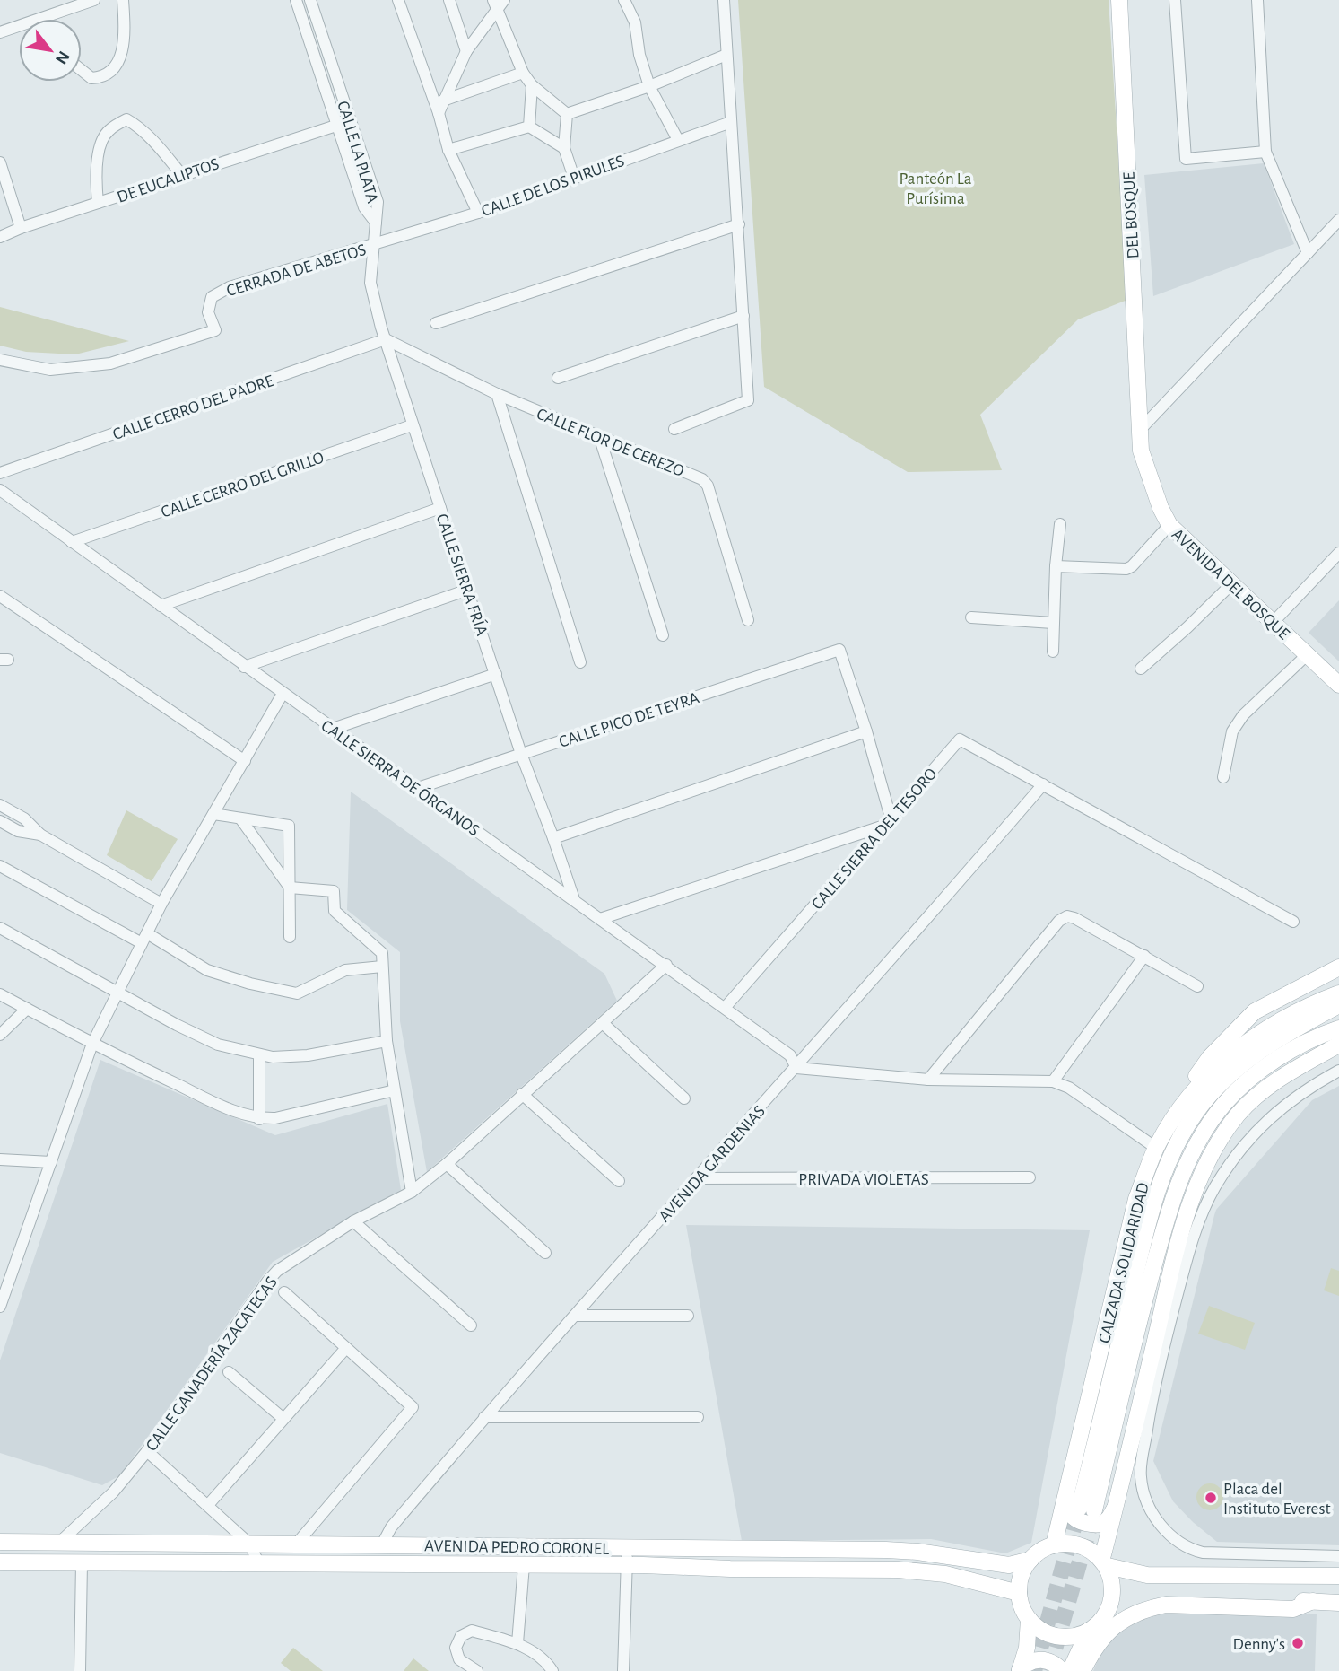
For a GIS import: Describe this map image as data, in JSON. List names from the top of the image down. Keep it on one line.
{"streets":{"main road":["DEL BOSQUE","AVENIDA DEL BOSQUE","CALZADA SOLIDARIDAD","AVENIDA PEDRO CORONEL"],"street":["CALLE LA PLATA","DE EUCALIPTOS","CALLE DE LOS PIRULES","CERRADA DE ABETOS","CALLE CERRO DEL PADRE","CALLE FLOR DE CEREZO","CALLE CERRO DEL GRILLO","CALLE SIERRA FRÍA","CALLE PICO DE TEYRA","CALLE SIERRA DE ÓRGANOS","CALLE SIERRA DEL TESORO","AVENIDA GARDENIAS","PRIVADA VIOLETAS","CALLE GANADERÍA ZACATECAS"]},"crossings":[["CALLE LA PLATA","DE EUCALIPTOS"],["CALLE LA PLATA","CALLE DE LOS PIRULES"],["CALLE LA PLATA","CERRADA DE ABETOS"],["CALLE LA PLATA","CALLE SIERRA FRÍA"],["CALLE DE LOS PIRULES","CERRADA DE ABETOS"],["CALLE DE LOS PIRULES","CALLE SIERRA FRÍA"],["DEL BOSQUE","AVENIDA DEL BOSQUE"],["CERRADA DE ABETOS","CALLE SIERRA FRÍA"],["CALLE CERRO DEL PADRE","CALLE FLOR DE CEREZO"],["CALLE CERRO DEL PADRE","CALLE SIERRA FRÍA"],["CALLE FLOR DE CEREZO","CALLE SIERRA FRÍA"],["CALLE CERRO DEL GRILLO","CALLE SIERRA FRÍA"],["CALLE CERRO DEL GRILLO","CALLE SIERRA DE ÓRGANOS"],["CALLE SIERRA FRÍA","CALLE PICO DE TEYRA"],["CALLE SIERRA FRÍA","CALLE SIERRA DE ÓRGANOS"],["CALLE PICO DE TEYRA","CALLE SIERRA DE ÓRGANOS"],["CALLE SIERRA DE ÓRGANOS","CALLE SIERRA DEL TESORO"],["CALLE SIERRA DE ÓRGANOS","AVENIDA GARDENIAS"],["CALLE SIERRA DE ÓRGANOS","CALLE GANADERÍA ZACATECAS"],["CALLE SIERRA DEL TESORO","AVENIDA GARDENIAS"],["AVENIDA GARDENIAS","PRIVADA VIOLETAS"],["AVENIDA GARDENIAS","AVENIDA PEDRO CORONEL"],["CALZADA SOLIDARIDAD","AVENIDA PEDRO CORONEL"],["CALLE GANADERÍA ZACATECAS","AVENIDA PEDRO CORONEL"]],"parks":["Panteón La Purísima"],"places":["Placa del Instituto Everest","Denny's"],"north":"bottom right"}
